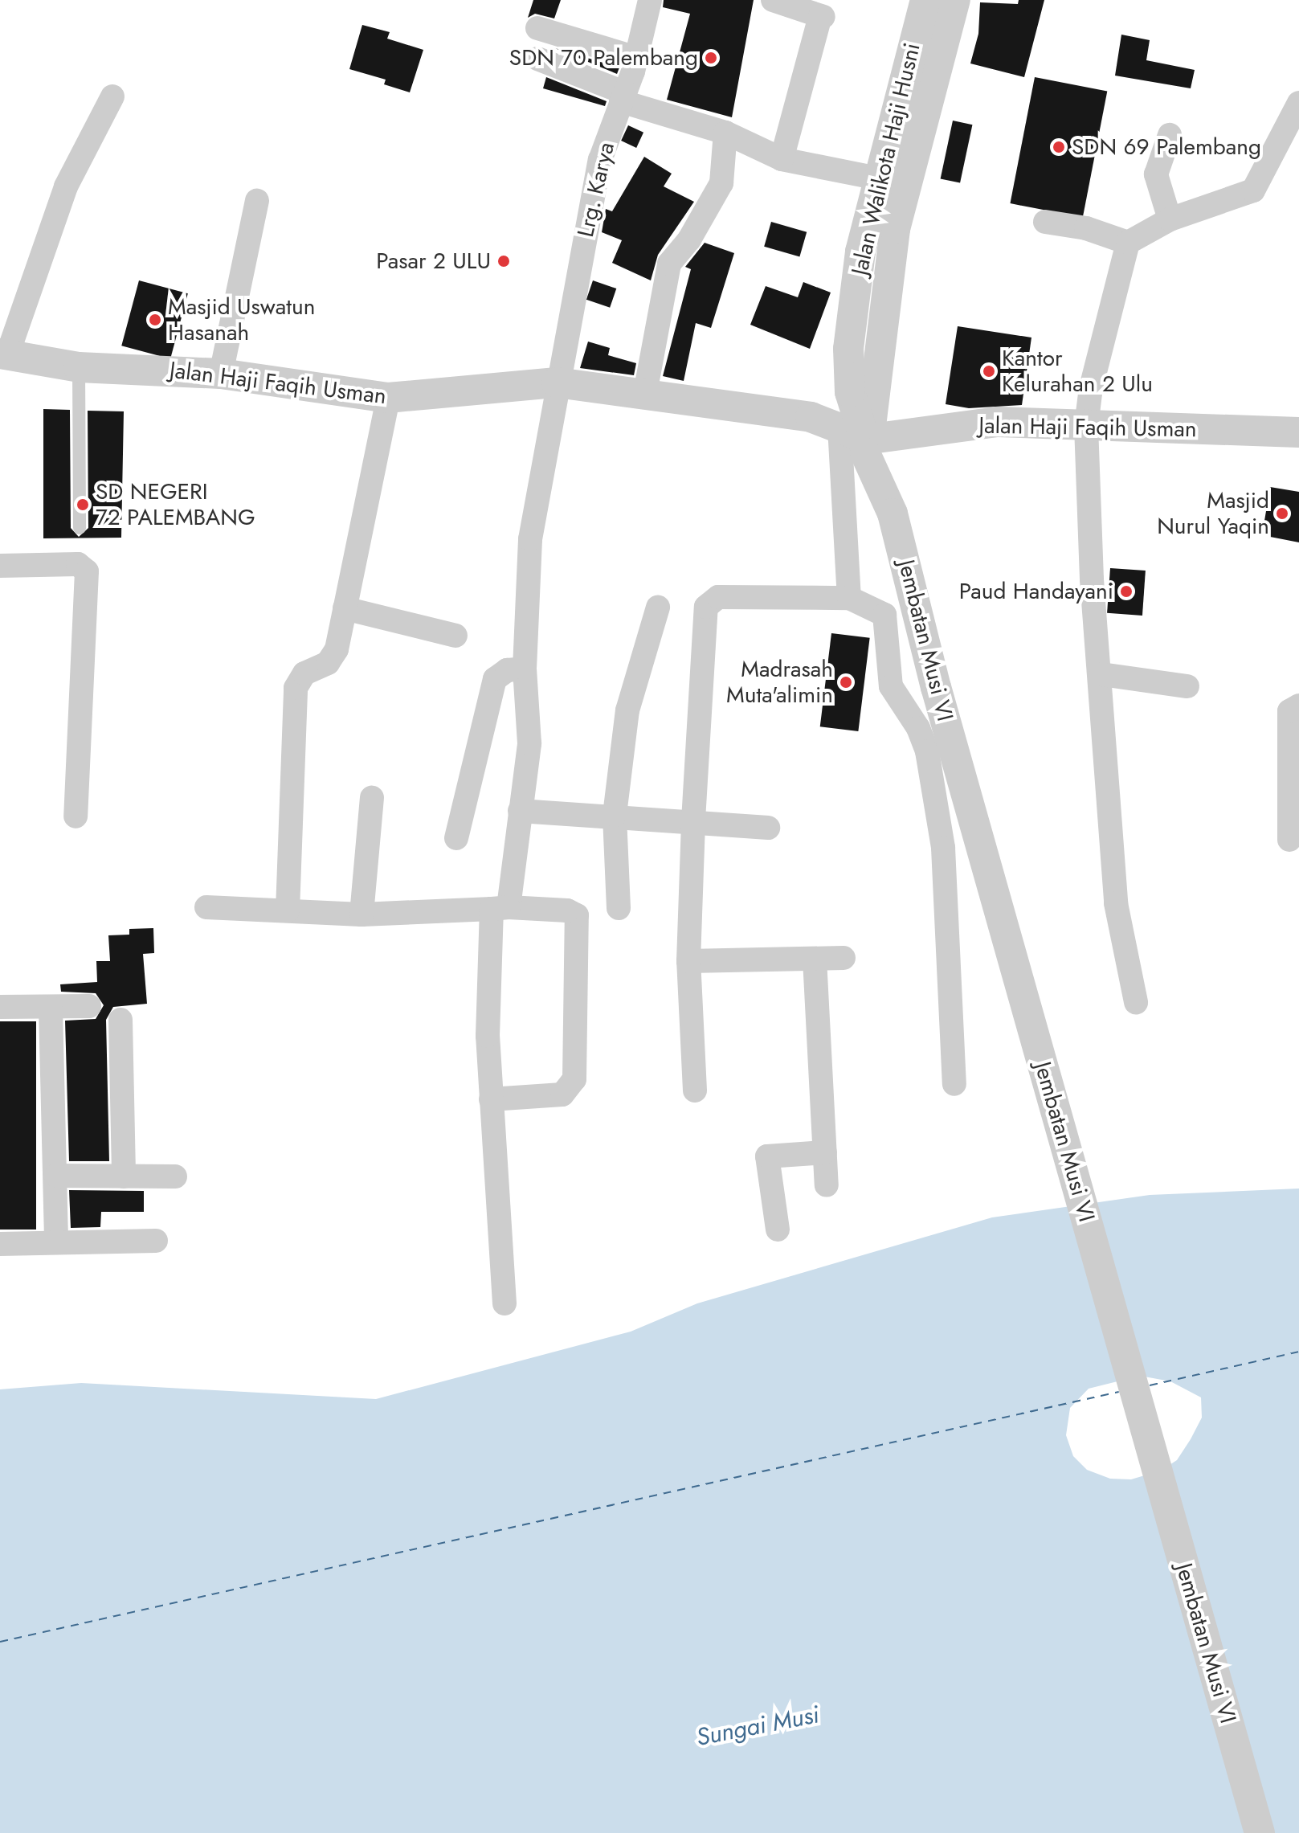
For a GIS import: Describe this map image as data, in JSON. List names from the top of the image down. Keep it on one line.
{"streets":{"street":["Jalan Walikota Haji Husni","Lrg. Karya","Jalan Haji Faqih Usman","Jembatan Musi VI"]},"crossings":[["Jalan Walikota Haji Husni","Jalan Haji Faqih Usman"],["Jalan Walikota Haji Husni","Jembatan Musi VI"],["Lrg. Karya","Jalan Haji Faqih Usman"],["Jalan Haji Faqih Usman","Jembatan Musi VI"]],"water":["Sungai Musi"],"places":["SDN 70 Palembang","SDN 69 Palembang","Pasar 2 ULU","Masjid Uswatun Hasanah","Kantor Kelurahan 2 Ulu","SD NEGERI 72 PALEMBANG","Masjid Nurul Yaqin","Paud Handayani","Madrasah Muta'alimin"]}
